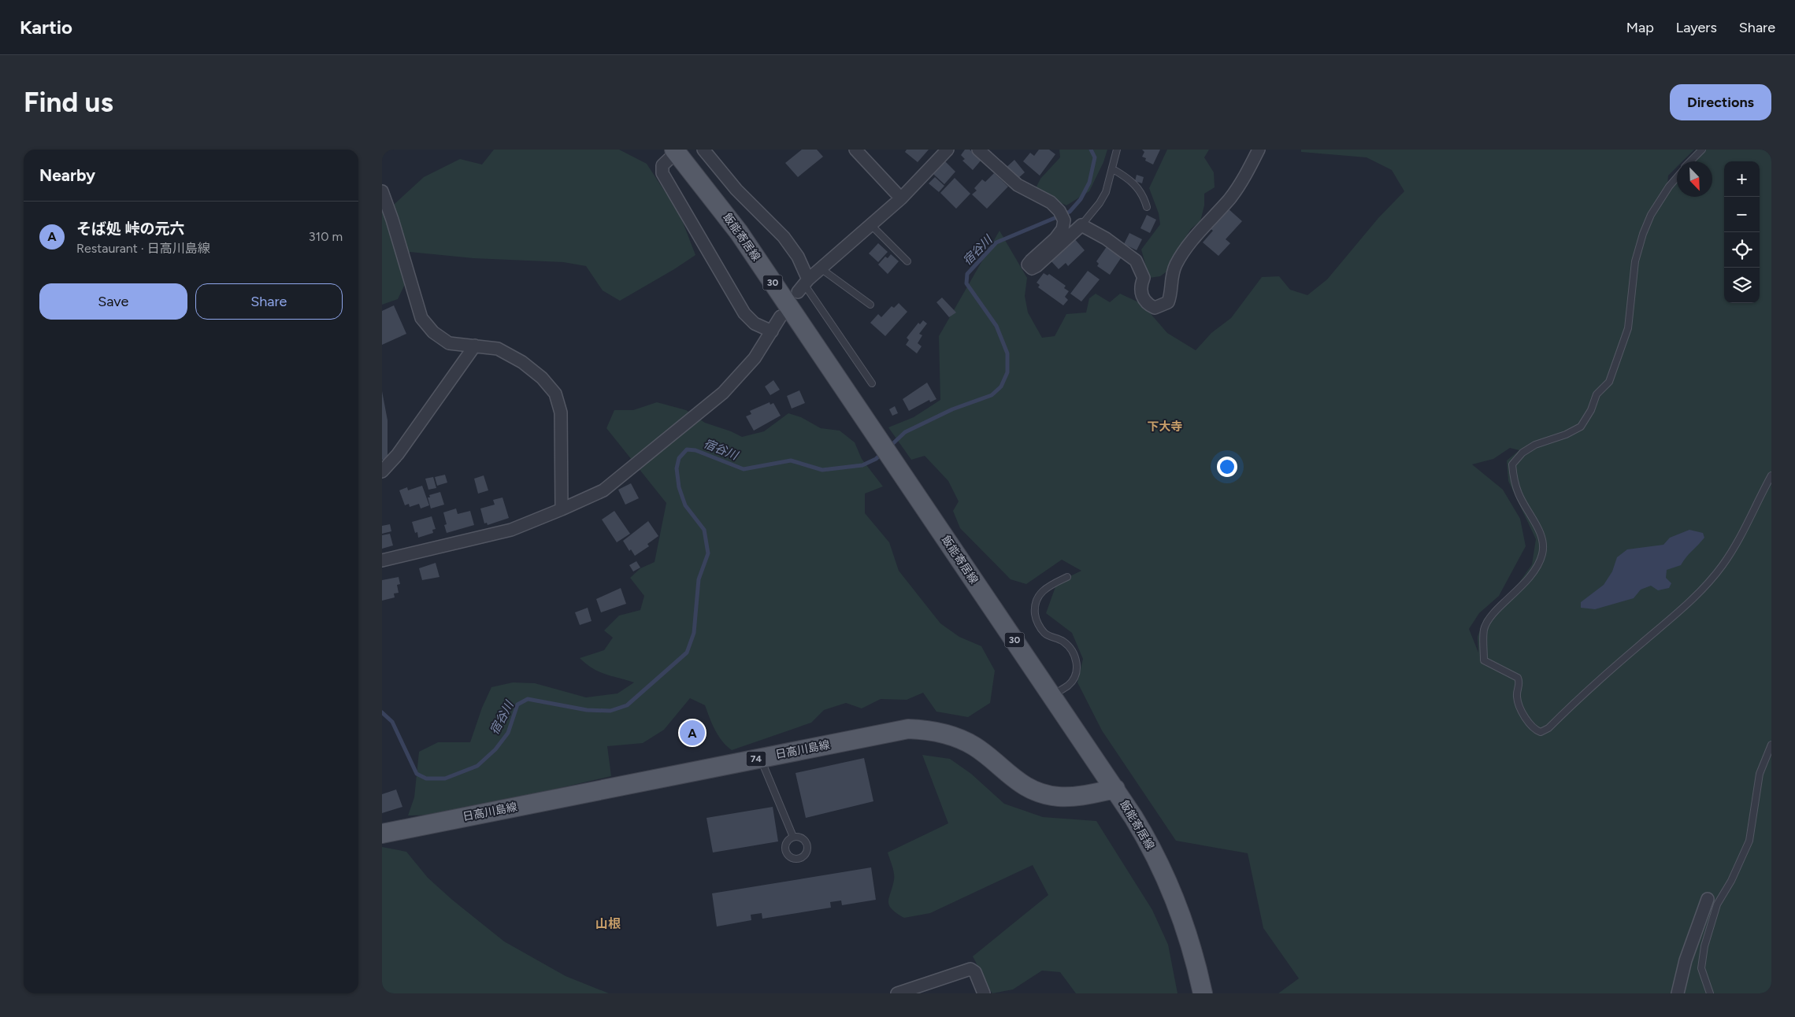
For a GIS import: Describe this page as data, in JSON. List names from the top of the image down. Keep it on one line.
{"streets":{"main road":["飯能寄居線","30","日高川島線","74"]},"crossings":[["飯能寄居線","日高川島線"]],"districts":["下大寺","山根"],"water":["宿谷川"],"north":"bottom right","page":{"header":"Kartio","nav":["Map","Layers","Share"],"buttons":["Directions",["Save","Share"]],"title":"Find us","heading":"Nearby","map_buttons":["+","−"],"list":[{"mark":"A","name":"そば処 峠の元六","note":"Restaurant · 日高川島線","value":"310 m"}],"pins":"A"}}
